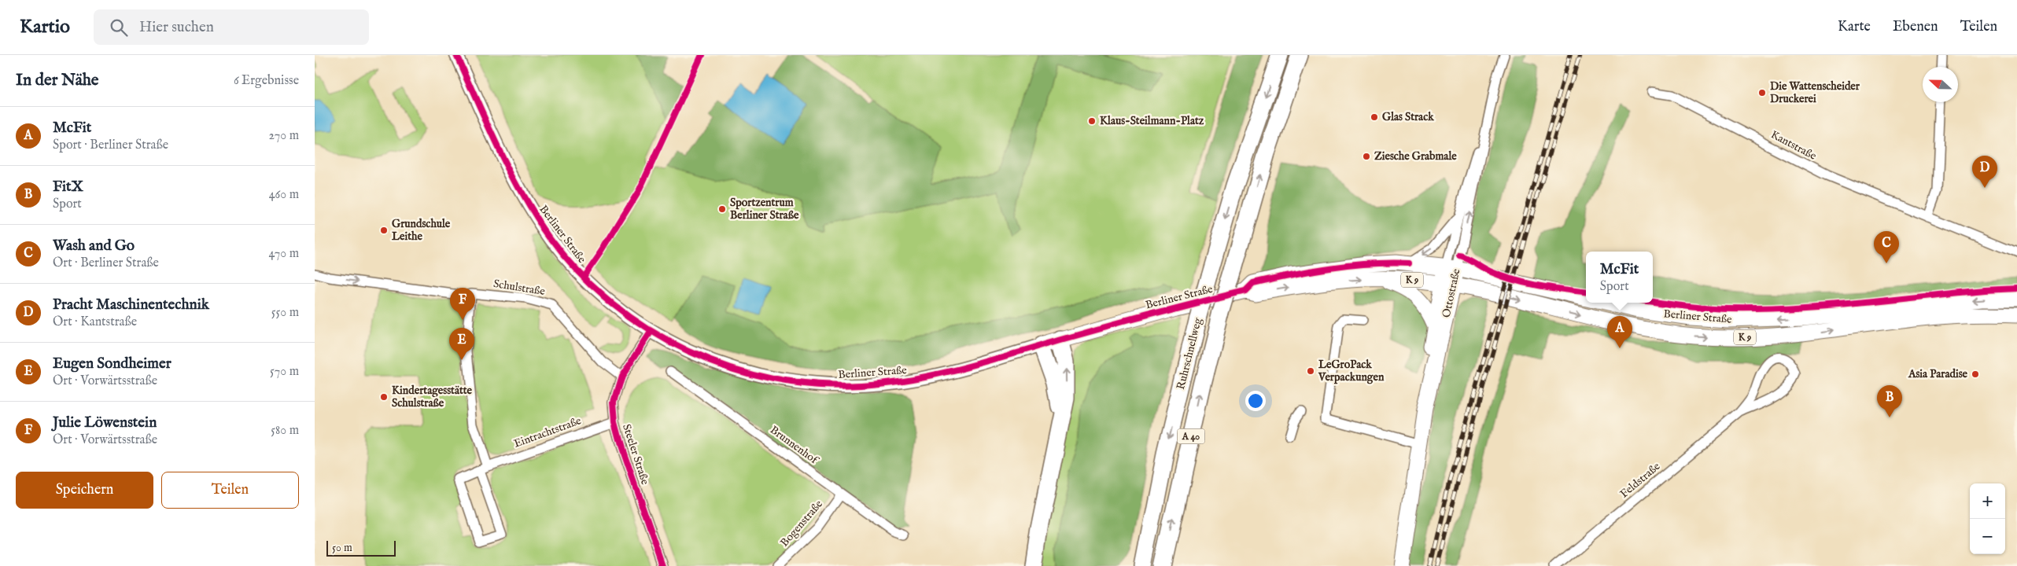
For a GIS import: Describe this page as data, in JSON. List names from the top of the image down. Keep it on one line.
{"streets":{"highway":["Ruhrschnellweg","A 40"],"main road":["Berliner Straße","K 9","Ottostraße"],"street":["Kantstraße","Schulstraße","Eintrachtstraße","Brunnenhof","Steeler Straße","Feldstraße","Bogenstraße"]},"crossings":[["Berliner Straße","Ottostraße"],["Berliner Straße","Steeler Straße"],["Schulstraße","Steeler Straße"],["Eintrachtstraße","Steeler Straße"],["Brunnenhof","Bogenstraße"]],"one_way":["Schulstraße"],"places":["Die Wattenscheider Druckerei","Glas Strack","Klaus-Steilmann-Platz","Ziesche Grabmale","Sportzentrum Berliner Straße","Grundschule Leithe","LeGroPack Verpackungen","Asia Paradise","Kindertagesstätte Schulstraße"],"scale_bar":"50 m","north":"left","page":{"header":"Kartio","search":"Hier suchen","nav":["Karte","Ebenen","Teilen"],"heading":["In der Nähe","6 Ergebnisse"],"list":[{"mark":"A","name":"McFit","note":"Sport · Berliner Straße","value":"270 m"},{"mark":"B","name":"FitX","note":"Sport","value":"460 m"},{"mark":"C","name":"Wash and Go","note":"Ort · Berliner Straße","value":"470 m"},{"mark":"D","name":"Pracht Maschinentechnik","note":"Ort · Kantstraße","value":"550 m"},{"mark":"E","name":"Eugen Sondheimer","note":"Ort · Vorwärtsstraße","value":"570 m"},{"mark":"F","name":"Julie Löwenstein","note":"Ort · Vorwärtsstraße","value":"580 m"}],"pins":["D","C","F","A","E","B"],"popup":["McFit","Sport"],"buttons":["Speichern","Teilen"],"map_buttons":["+","−"],"scale":"50 m"}}
